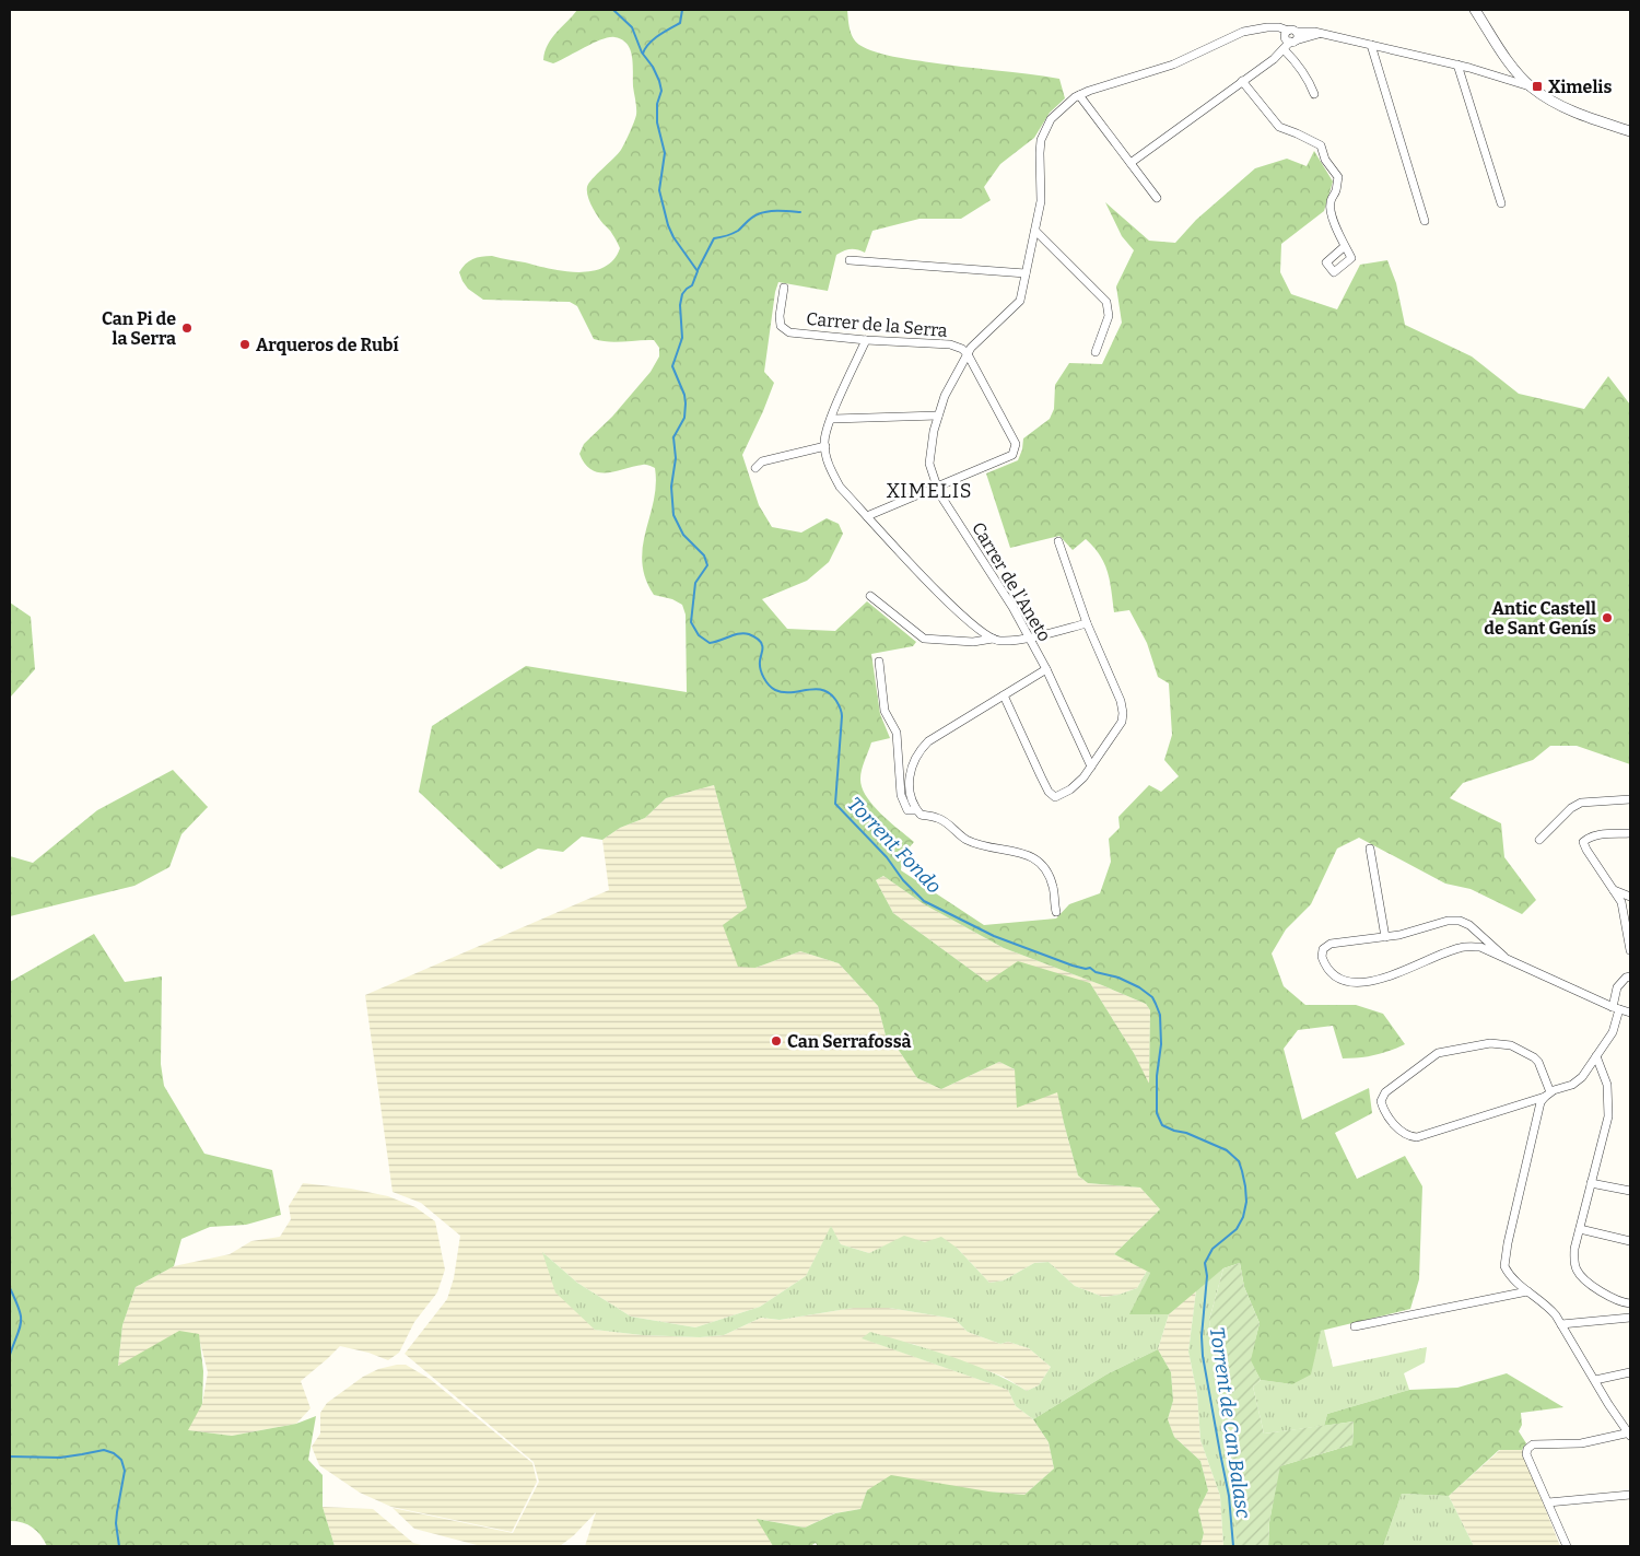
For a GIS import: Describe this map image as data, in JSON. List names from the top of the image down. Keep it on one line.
{"streets":{"street":["Carrer de la Serra","Carrer de l'Aneto"]},"crossings":[["Carrer de la Serra","Carrer de l'Aneto"]],"districts":["XIMELIS"],"water":["Torrent Fondo","Torrent de Can Balasc"],"places":{"transit":["Ximelis"],"other":["Can Pi de la Serra","Arqueros de Rubí","Antic Castell de Sant Genís","Can Serrafossà"]}}
